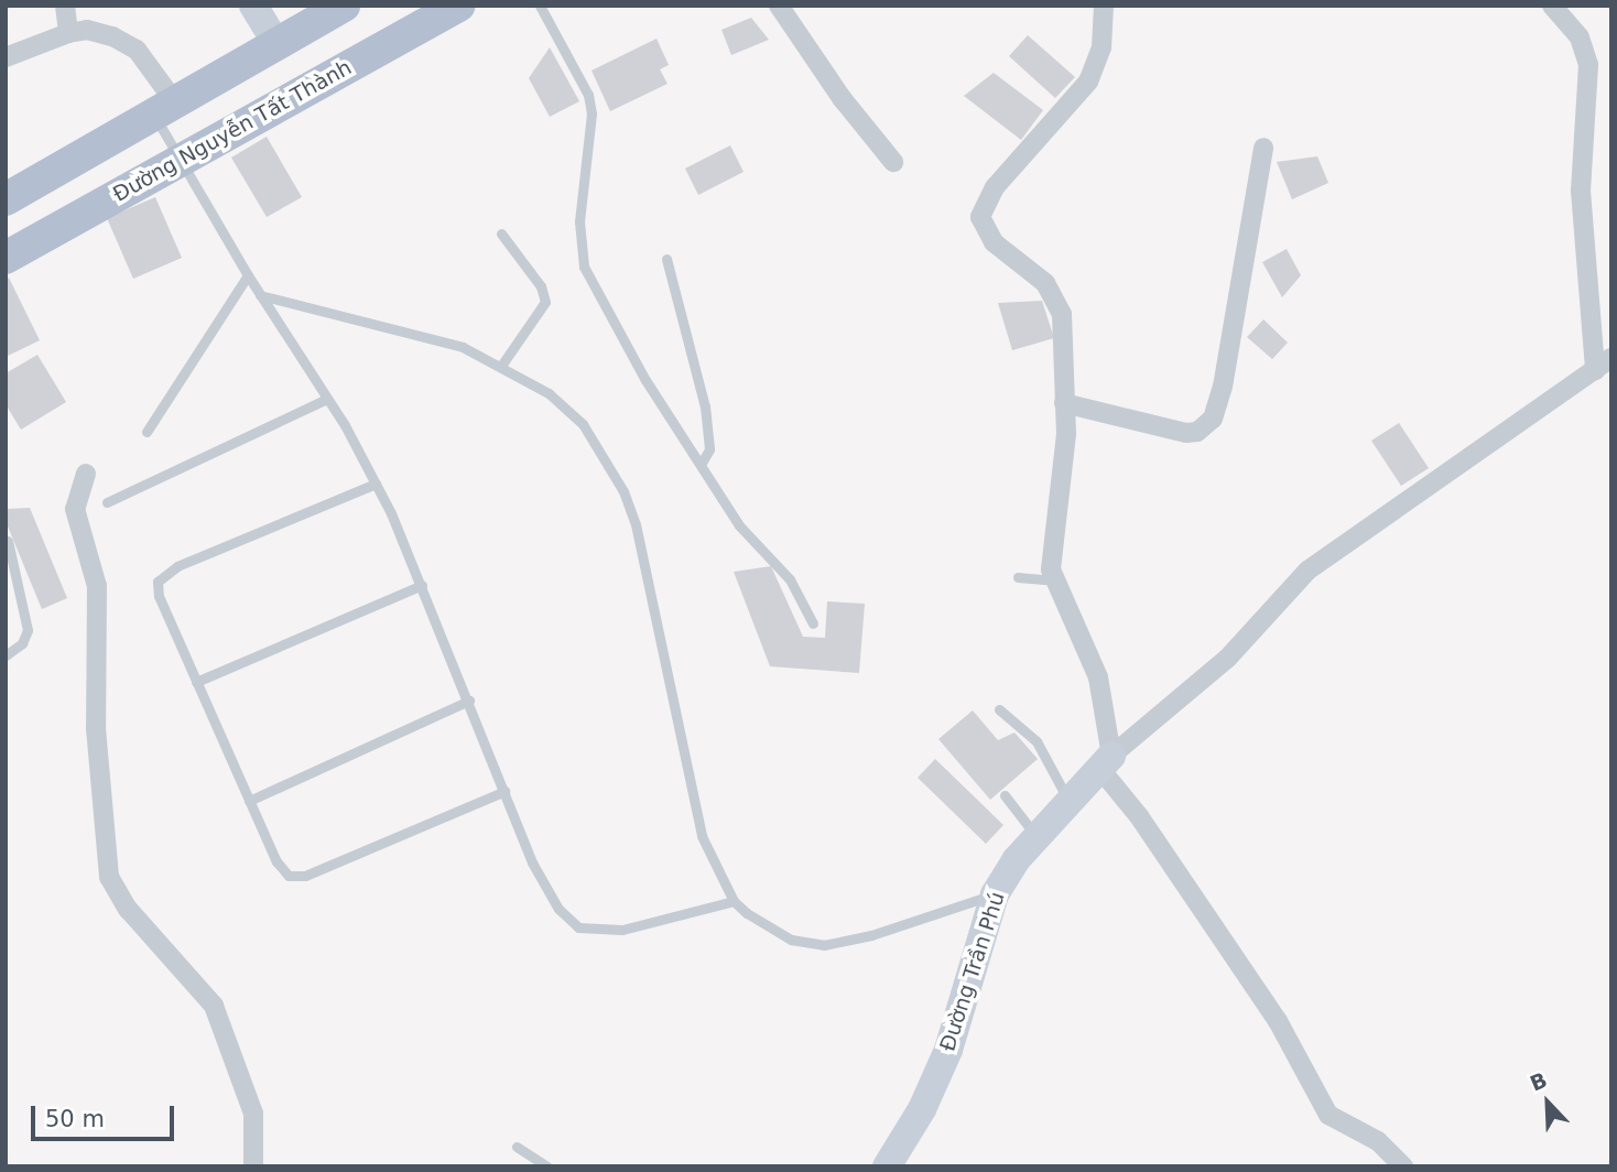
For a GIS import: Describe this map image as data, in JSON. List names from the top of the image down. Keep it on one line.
{"streets":{"main road":["Đường Nguyễn Tất Thành"],"street":["Đường Trần Phú"]},"scale_bar":"50 m","north":"top left"}
